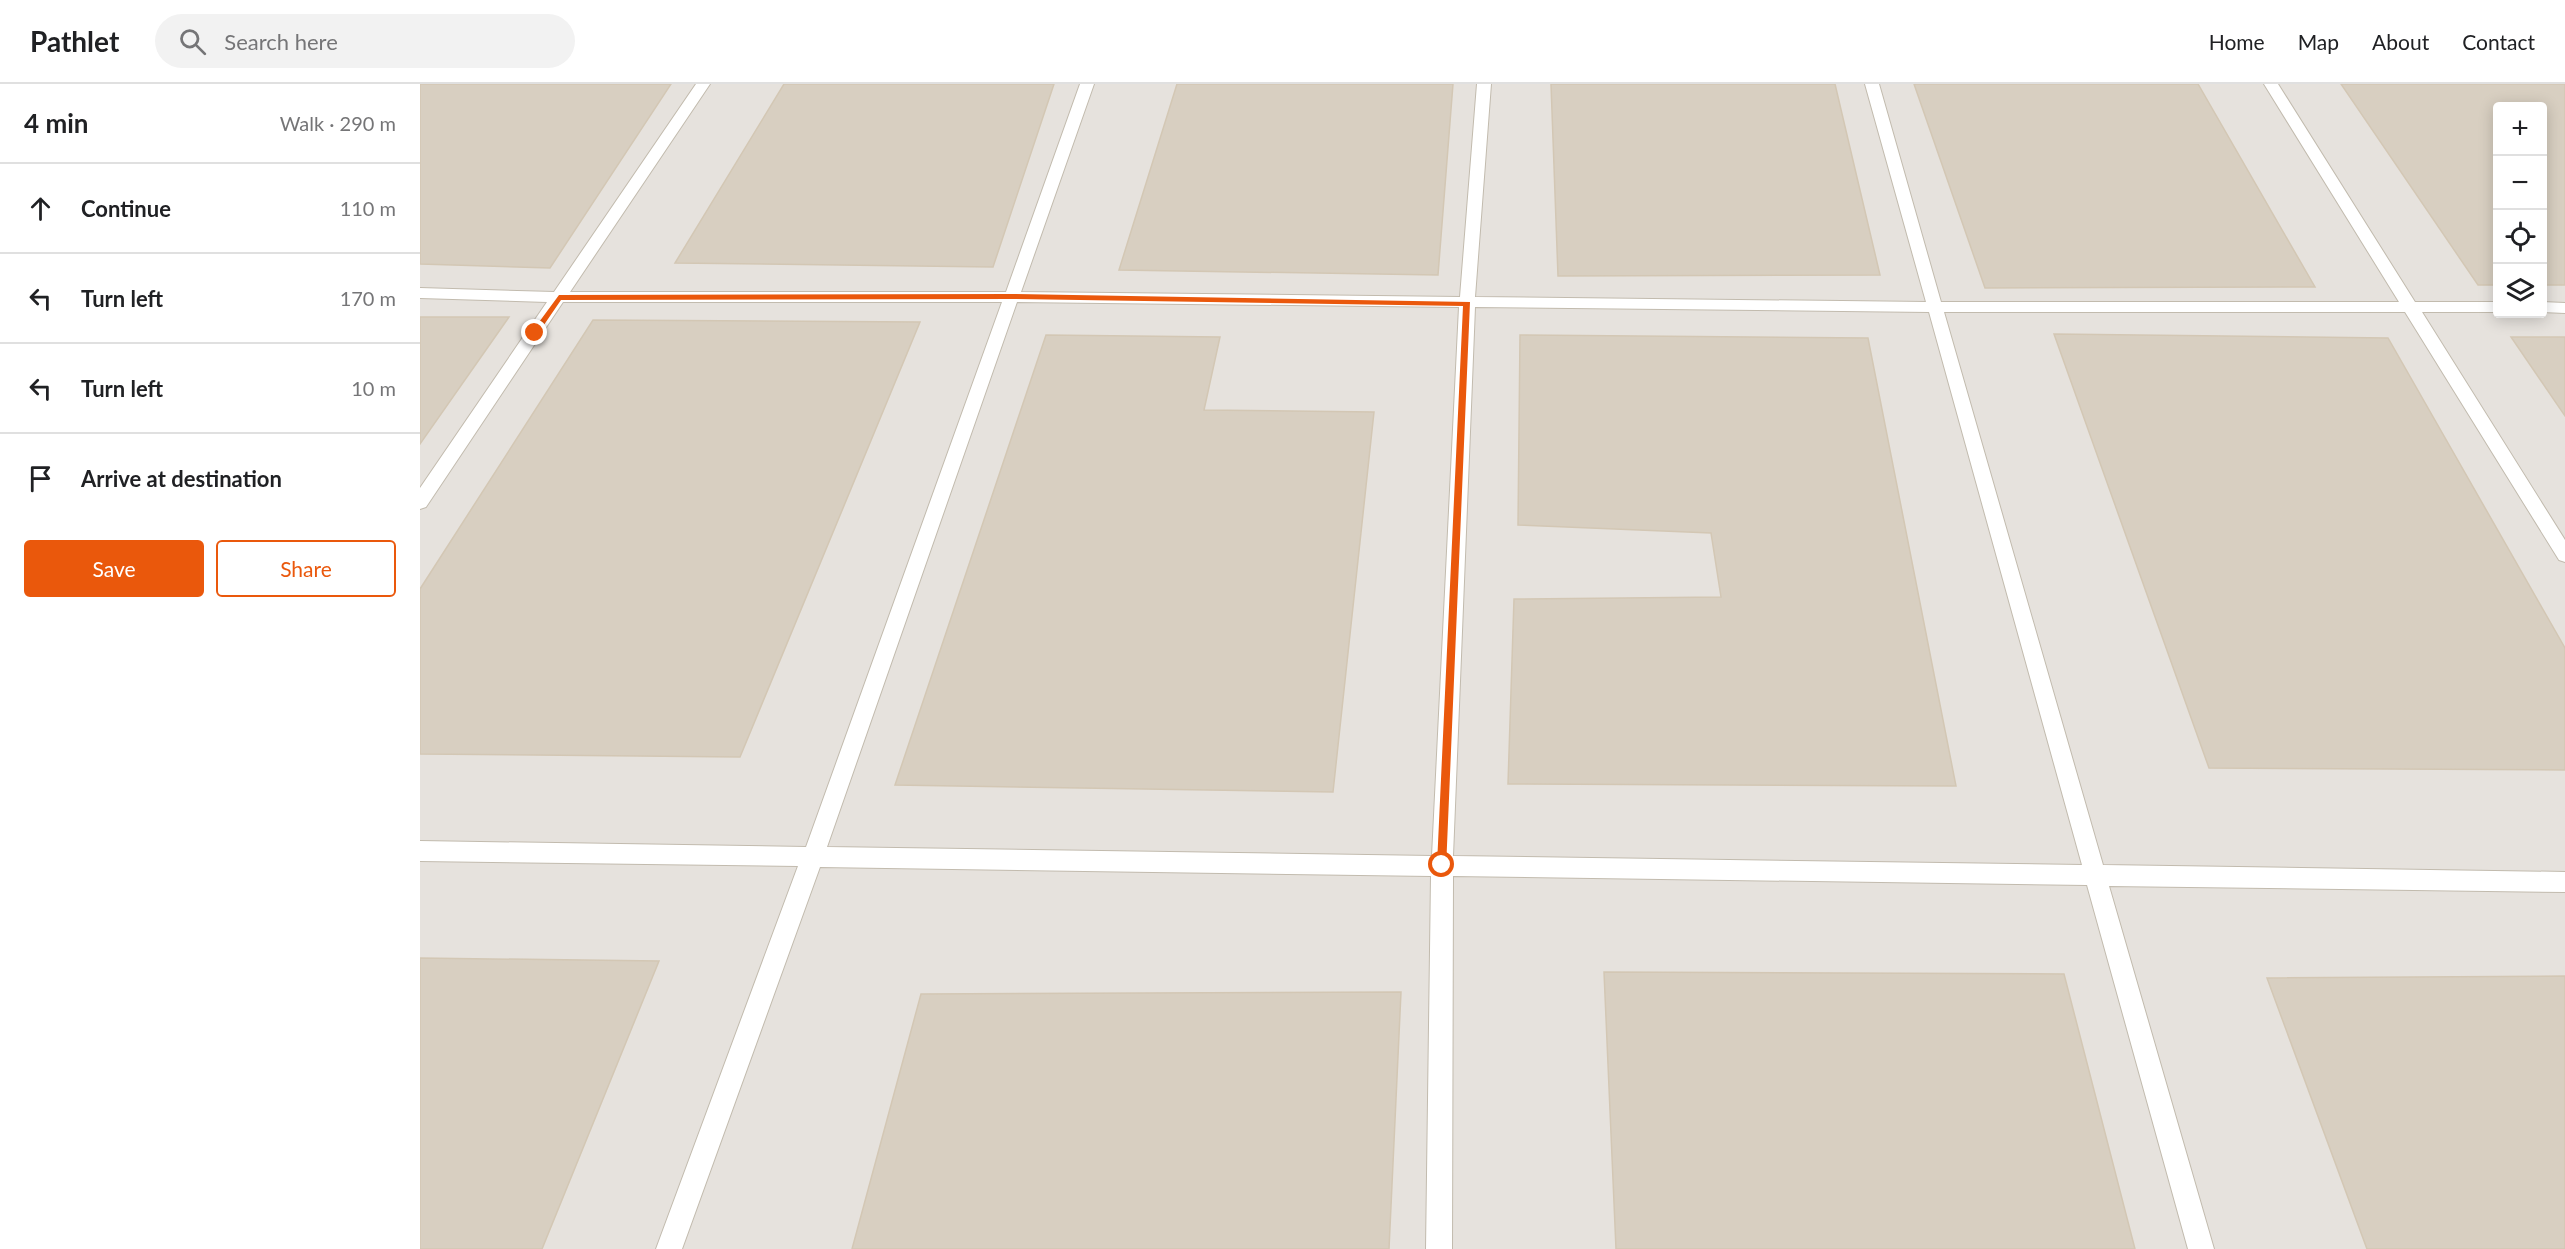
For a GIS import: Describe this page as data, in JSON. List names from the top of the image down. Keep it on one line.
{"page":{"header":"Pathlet","search":"Search here","nav":["Home","Map","About","Contact"],"heading":["4 min","Walk · 290 m"],"map_buttons":["+","−"],"list":[["Continue","110 m"],["Turn left","170 m"],["Turn left","10 m"],"Arrive at destination"],"buttons":["Save","Share"]}}
